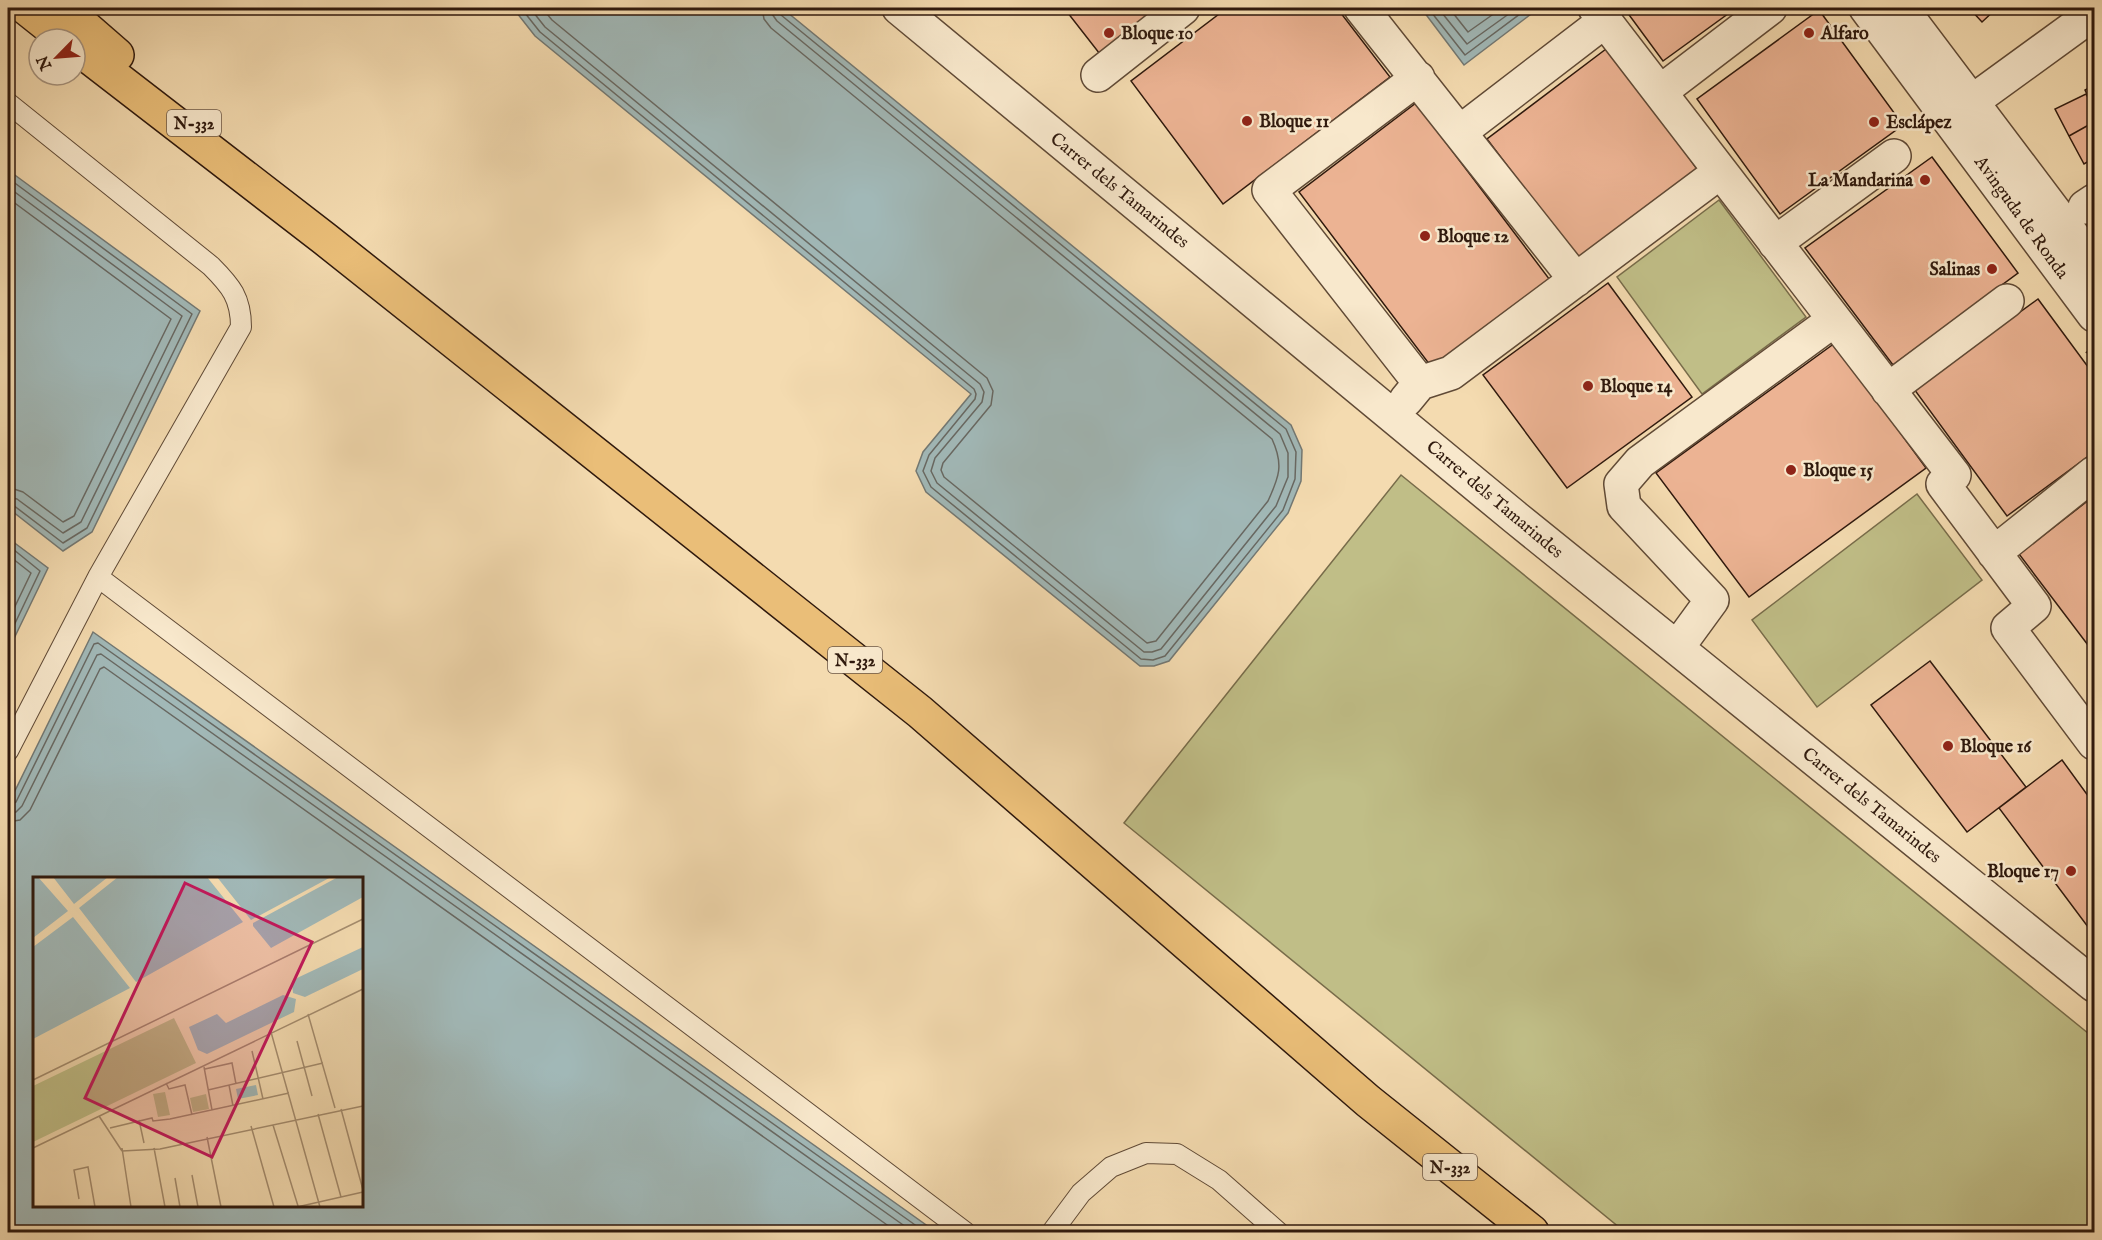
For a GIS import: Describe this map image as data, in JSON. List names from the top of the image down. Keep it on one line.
{"streets":{"highway":["N-332"],"street":["Carrer dels Tamarindes","Avinguda de Ronda"]},"places":["Bloque 10","Alfaro","Bloque 11","Esclápez","La Mandarina","Bloque 12","Salinas","Bloque 14","Bloque 15","Bloque 16","Bloque 17"],"north":"bottom left"}
